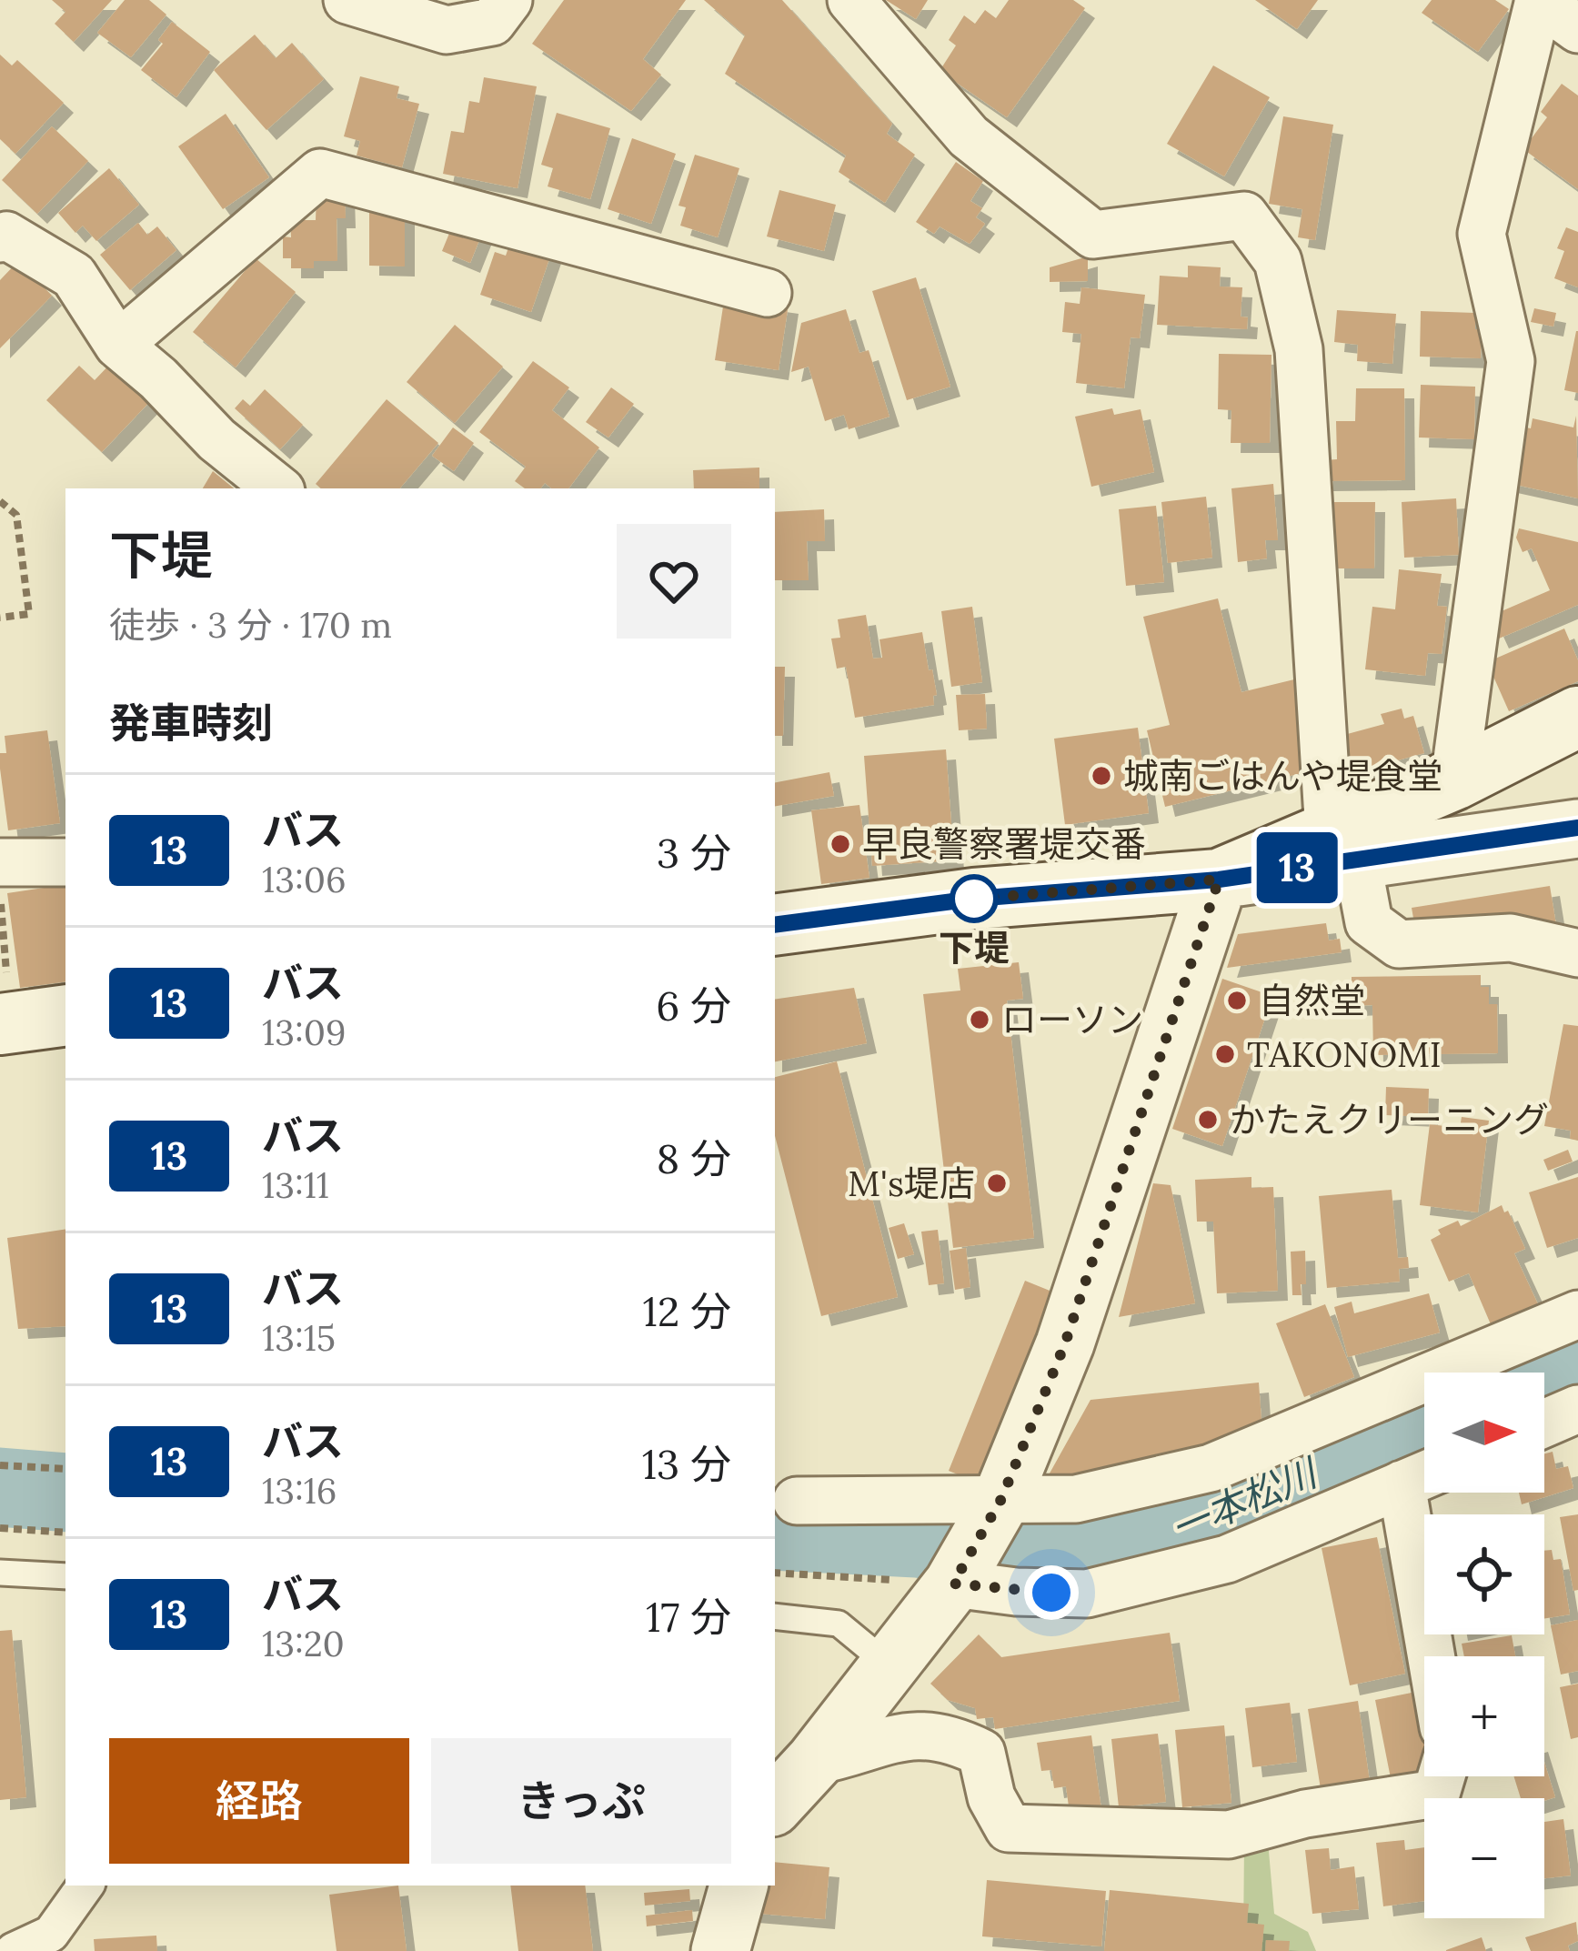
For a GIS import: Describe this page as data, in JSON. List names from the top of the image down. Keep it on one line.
{"water":["一本松川"],"places":["城南ごはんや堤食堂","早良警察署堤交番","下堤","自然堂","ローソン","TAKONOMI","かたえクリーニング","M's堤店"],"lines":["bus line 13"],"north":"right","page":{"on_map":"13","heading":[["下堤","徒歩 · 3 分 · 170 m"],"発車時刻"],"list":[{"mark":"13","name":"バス","note":"13:06","value":"3 分"},{"mark":"13","name":"バス","note":"13:09","value":"6 分"},{"mark":"13","name":"バス","note":"13:11","value":"8 分"},{"mark":"13","name":"バス","note":"13:15","value":"12 分"},{"mark":"13","name":"バス","note":"13:16","value":"13 分"},{"mark":"13","name":"バス","note":"13:20","value":"17 分"}],"map_buttons":["+","−"],"buttons":["経路","きっぷ"]}}
